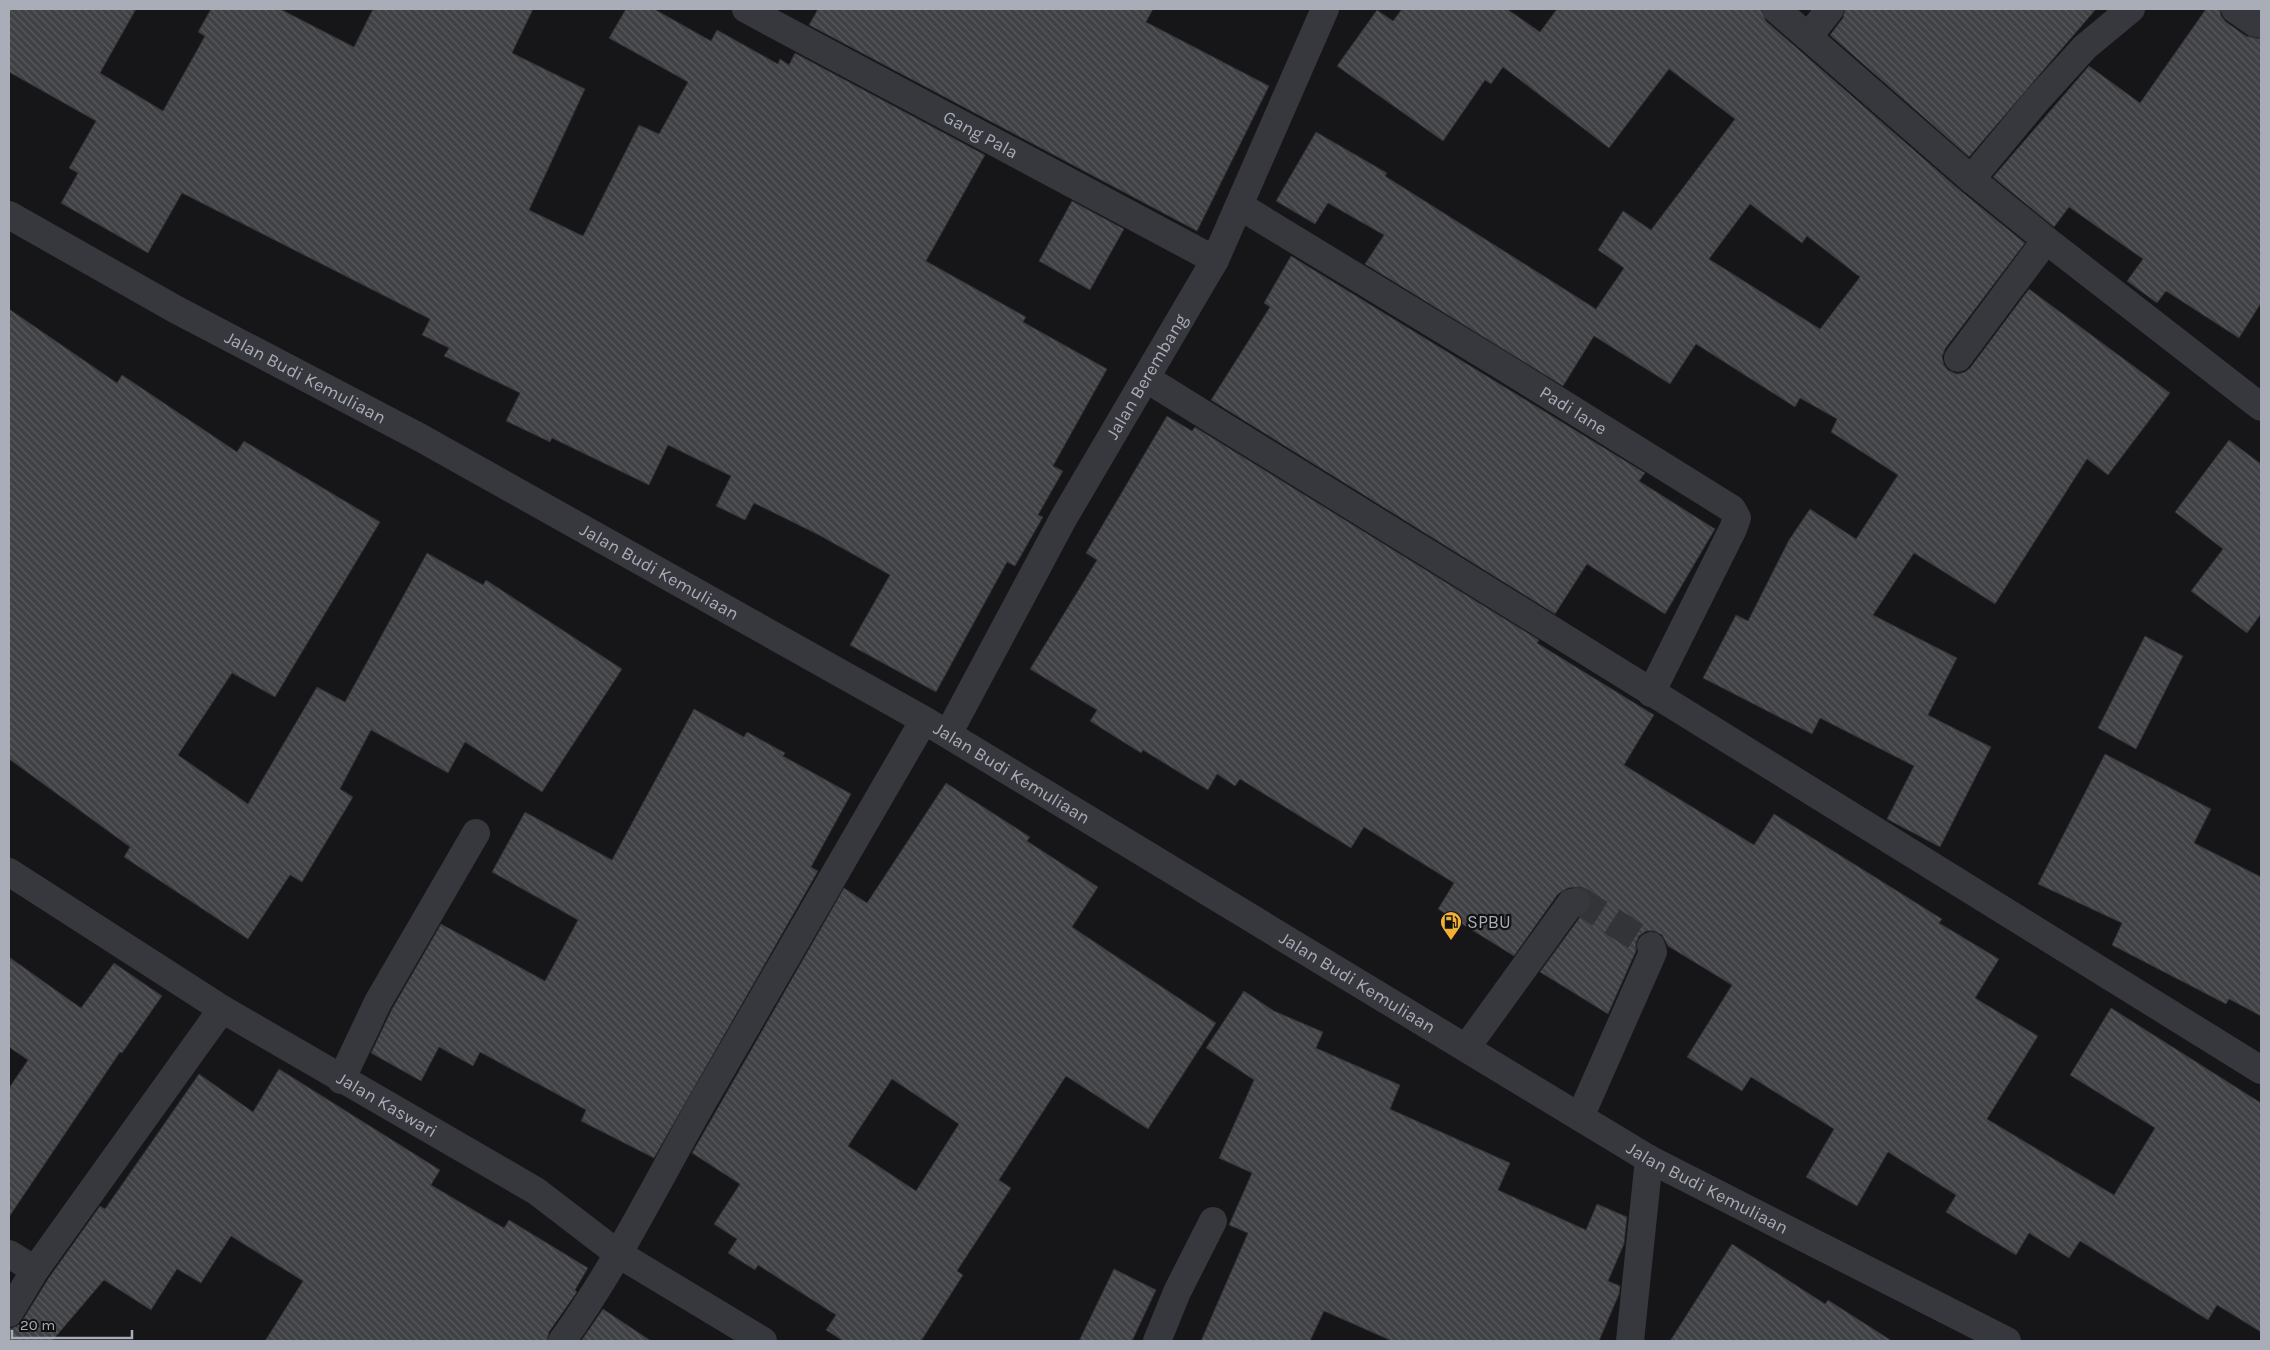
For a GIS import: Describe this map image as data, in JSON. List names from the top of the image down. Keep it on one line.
{"streets":{"street":["Gang Pala","Jalan Budi Kemuliaan","Jalan Berembang","Padi lane","Jalan Kaswari"]},"crossings":[["Gang Pala","Jalan Berembang"],["Jalan Budi Kemuliaan","Jalan Berembang"],["Jalan Berembang","Padi lane"]],"places":{"fuel station":["SPBU"]},"scale_bar":"20 m"}
